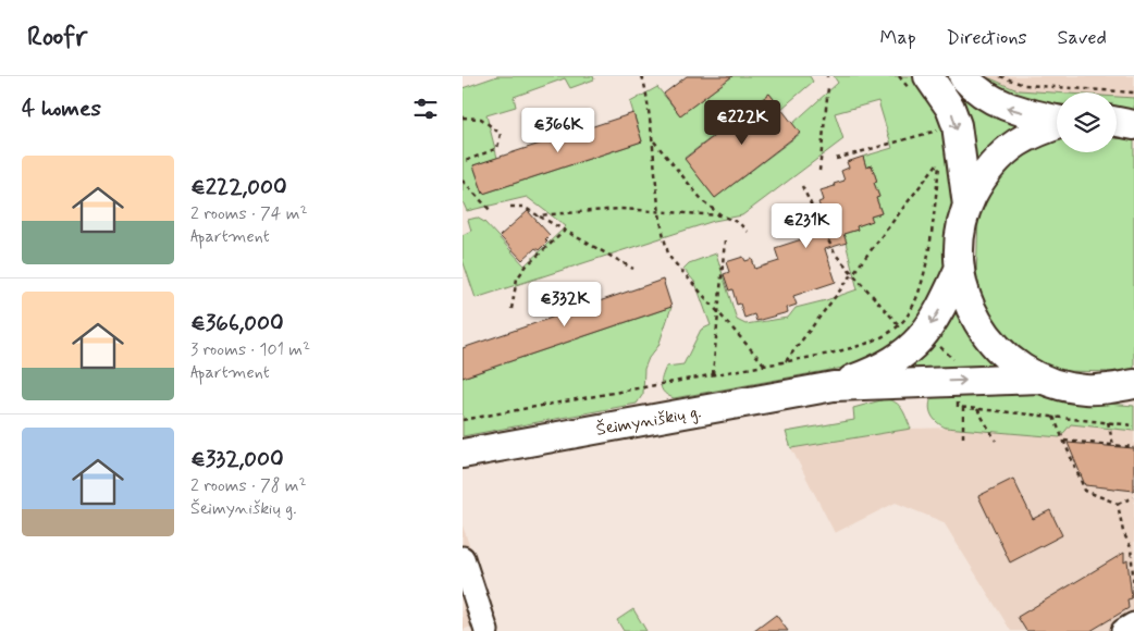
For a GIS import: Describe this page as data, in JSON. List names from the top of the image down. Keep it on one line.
{"streets":{"main road":["Šeimyniškių g."]},"page":{"header":"Roofr","nav":["Map","Directions","Saved"],"heading":"4 homes","price":["€222K","€366K","€231K","€332K"],"list":[{"name":"€222,000","note":"2 rooms · 74 m² · Apartment"},{"name":"€366,000","note":"3 rooms · 101 m² · Apartment"},{"name":"€332,000","note":"2 rooms · 78 m² · Šeimyniškių g."}]}}
